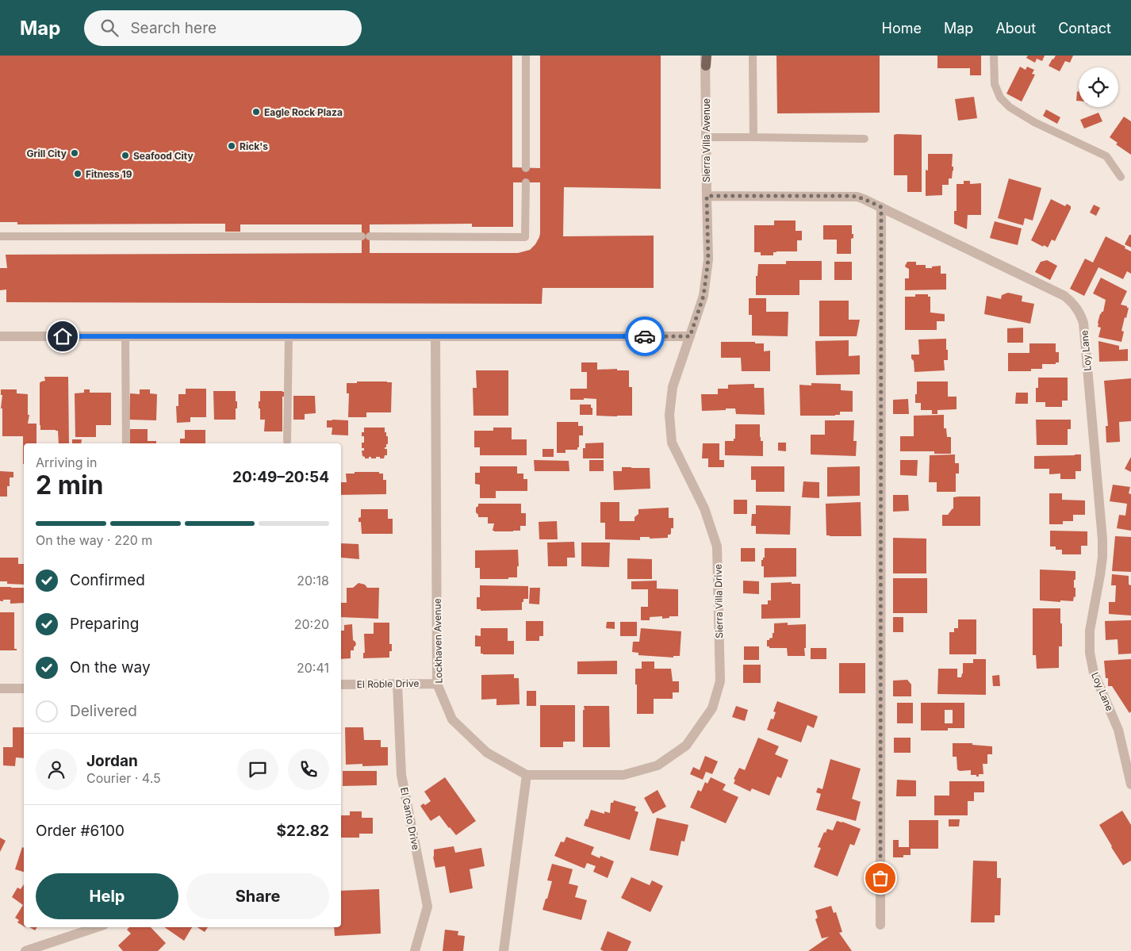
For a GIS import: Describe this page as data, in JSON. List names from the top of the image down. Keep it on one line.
{"streets":{"street":["Sierra Villa Avenue","Loy Lane","Sierra Villa Drive","Lockhaven Avenue","El Roble Drive","El Canto Drive"]},"crossings":[["Sierra Villa Avenue","Loy Lane"],["Sierra Villa Avenue","Sierra Villa Drive"],["Sierra Villa Drive","Lockhaven Avenue"],["Lockhaven Avenue","El Roble Drive"],["El Roble Drive","El Canto Drive"]],"places":["Eagle Rock Plaza","Rick's","Grill City","Seafood City","Fitness 19"],"page":{"header":"Map","search":"Search here","nav":["Home","Map","About","Contact"],"heading":["2 min","Arriving in","20:49–20:54"],"panel":["Jordan","Courier · 4.5","Order #6100","$22.82"],"bar":"On the way · 220 m","list":[["Confirmed","20:18"],["Preparing","20:20"],["On the way","20:41"],"Delivered"],"buttons":["Help","Share"]}}
